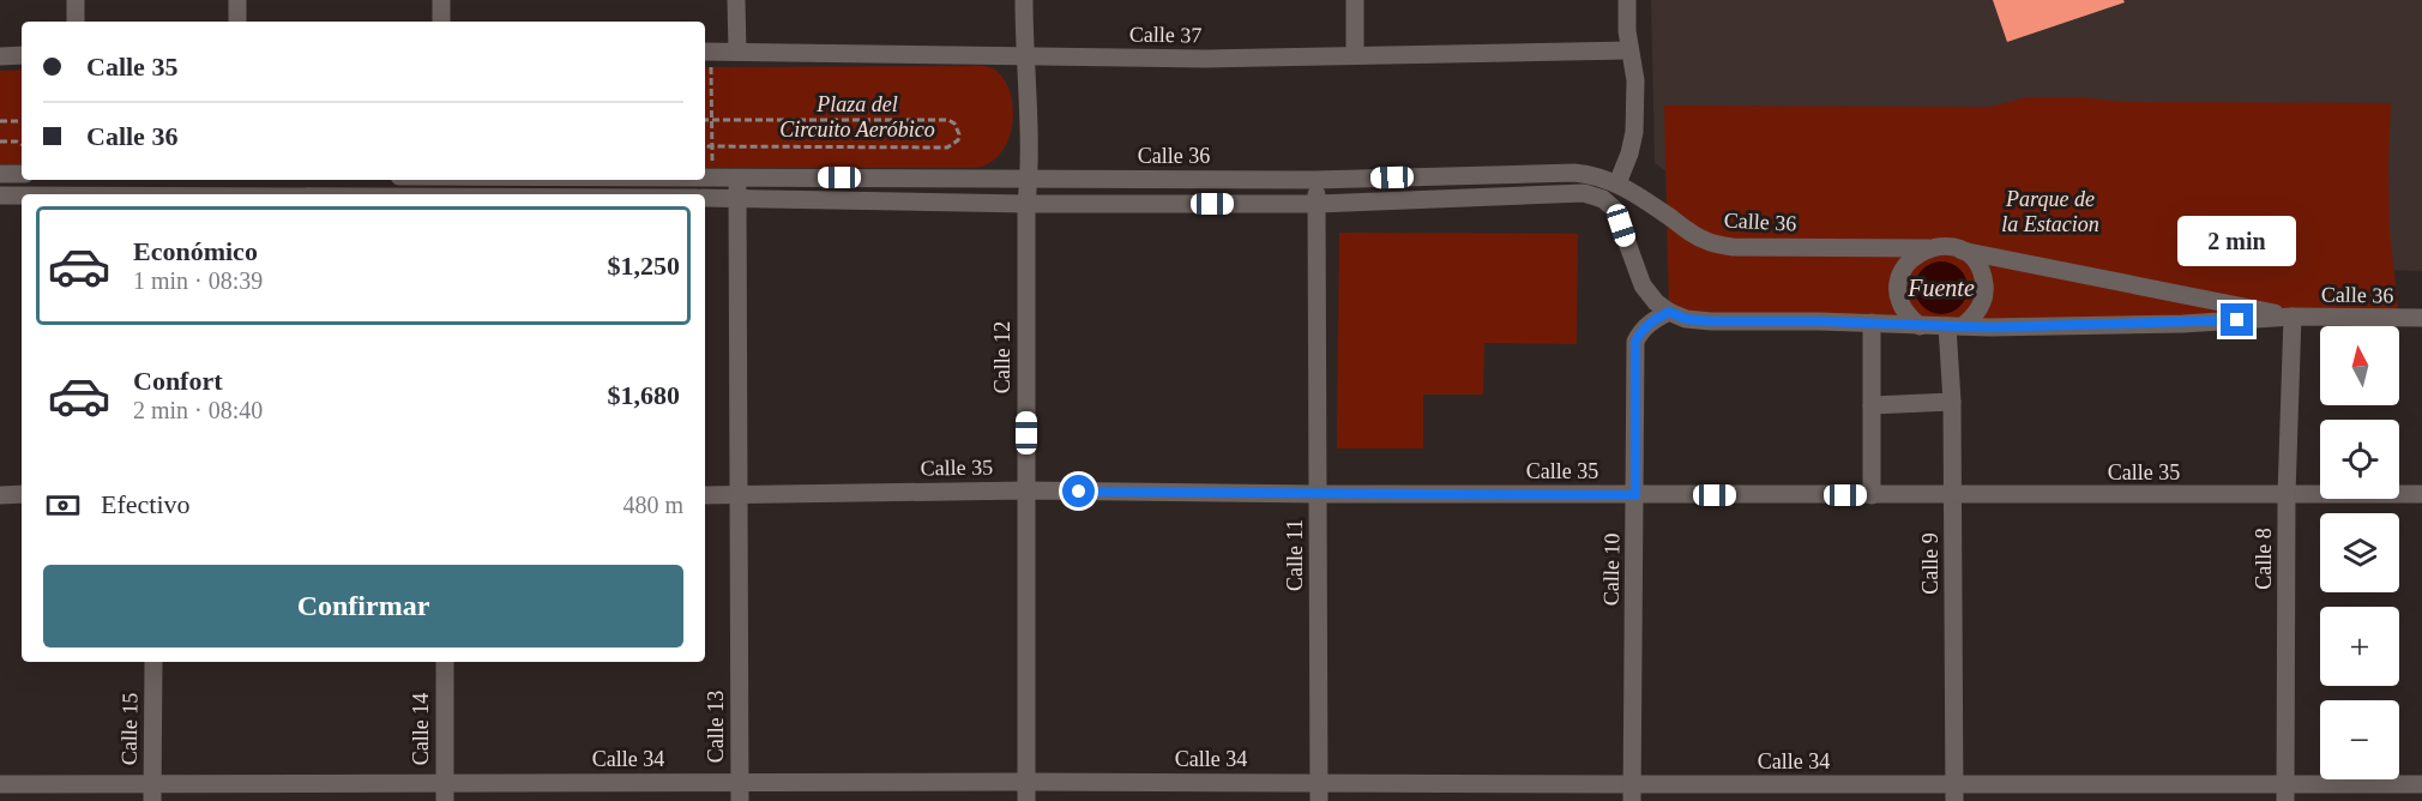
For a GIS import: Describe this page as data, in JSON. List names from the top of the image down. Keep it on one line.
{"streets":{"street":["Calle 37","Calle 36","Calle 12","Calle 35","Calle 11","Calle 8","Calle 9","Calle 10","Calle 13","Calle 15","Calle 14","Calle 34"]},"crossings":[["Calle 37","Calle 12"],["Calle 36","Calle 12"],["Calle 36","Calle 11"],["Calle 36","Calle 8"],["Calle 36","Calle 9"],["Calle 36","Calle 13"],["Calle 12","Calle 35"],["Calle 12","Calle 34"],["Calle 35","Calle 11"],["Calle 35","Calle 8"],["Calle 35","Calle 9"],["Calle 35","Calle 10"],["Calle 35","Calle 13"],["Calle 11","Calle 34"],["Calle 8","Calle 34"],["Calle 9","Calle 34"],["Calle 10","Calle 34"],["Calle 13","Calle 34"],["Calle 15","Calle 34"],["Calle 14","Calle 34"]],"water":["Fuente"],"parks":["Plaza del Circuito Aeróbico","Parque de la Estacion"],"north":"top","page":{"banner":["Calle 35","Calle 36"],"list":[{"name":"Económico","note":"1 min · 08:39","value":"$1,250"},{"name":"Confort","note":"2 min · 08:40","value":"$1,680"}],"bubble":"2 min","map_buttons":["+","−"],"pay":["Efectivo","480 m"],"buttons":"Confirmar"}}
